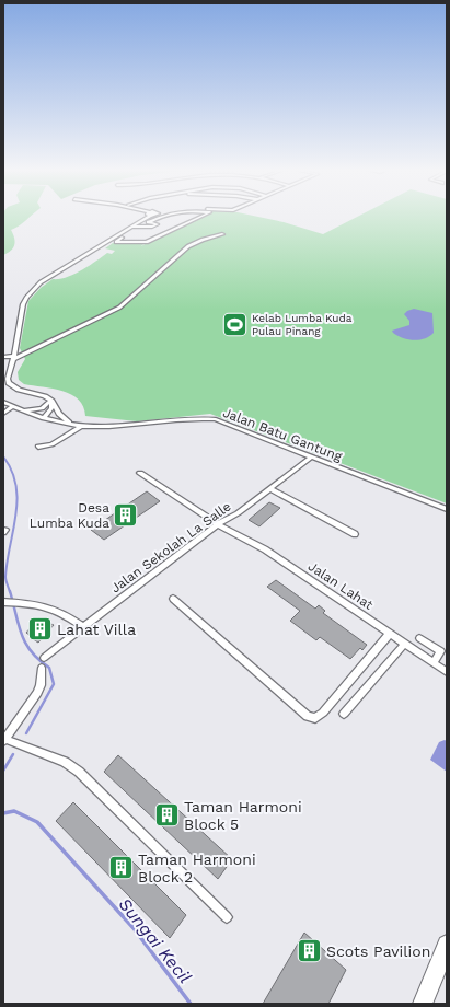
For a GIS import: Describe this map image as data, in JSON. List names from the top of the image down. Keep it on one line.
{"streets":{"street":["Jalan Batu Gantung","Jalan Sekolah La Salle","Jalan Lahat"]},"crossings":[["Jalan Batu Gantung","Jalan Sekolah La Salle"],["Jalan Sekolah La Salle","Jalan Lahat"]],"water":["Sungai Kecil"],"places":{"sports":["Kelab Lumba Kuda Pulau Pinang"],"building":["Desa Lumba Kuda","Lahat Villa","Taman Harmoni Block 5","Taman Harmoni Block 2","Scots Pavilion"]}}
